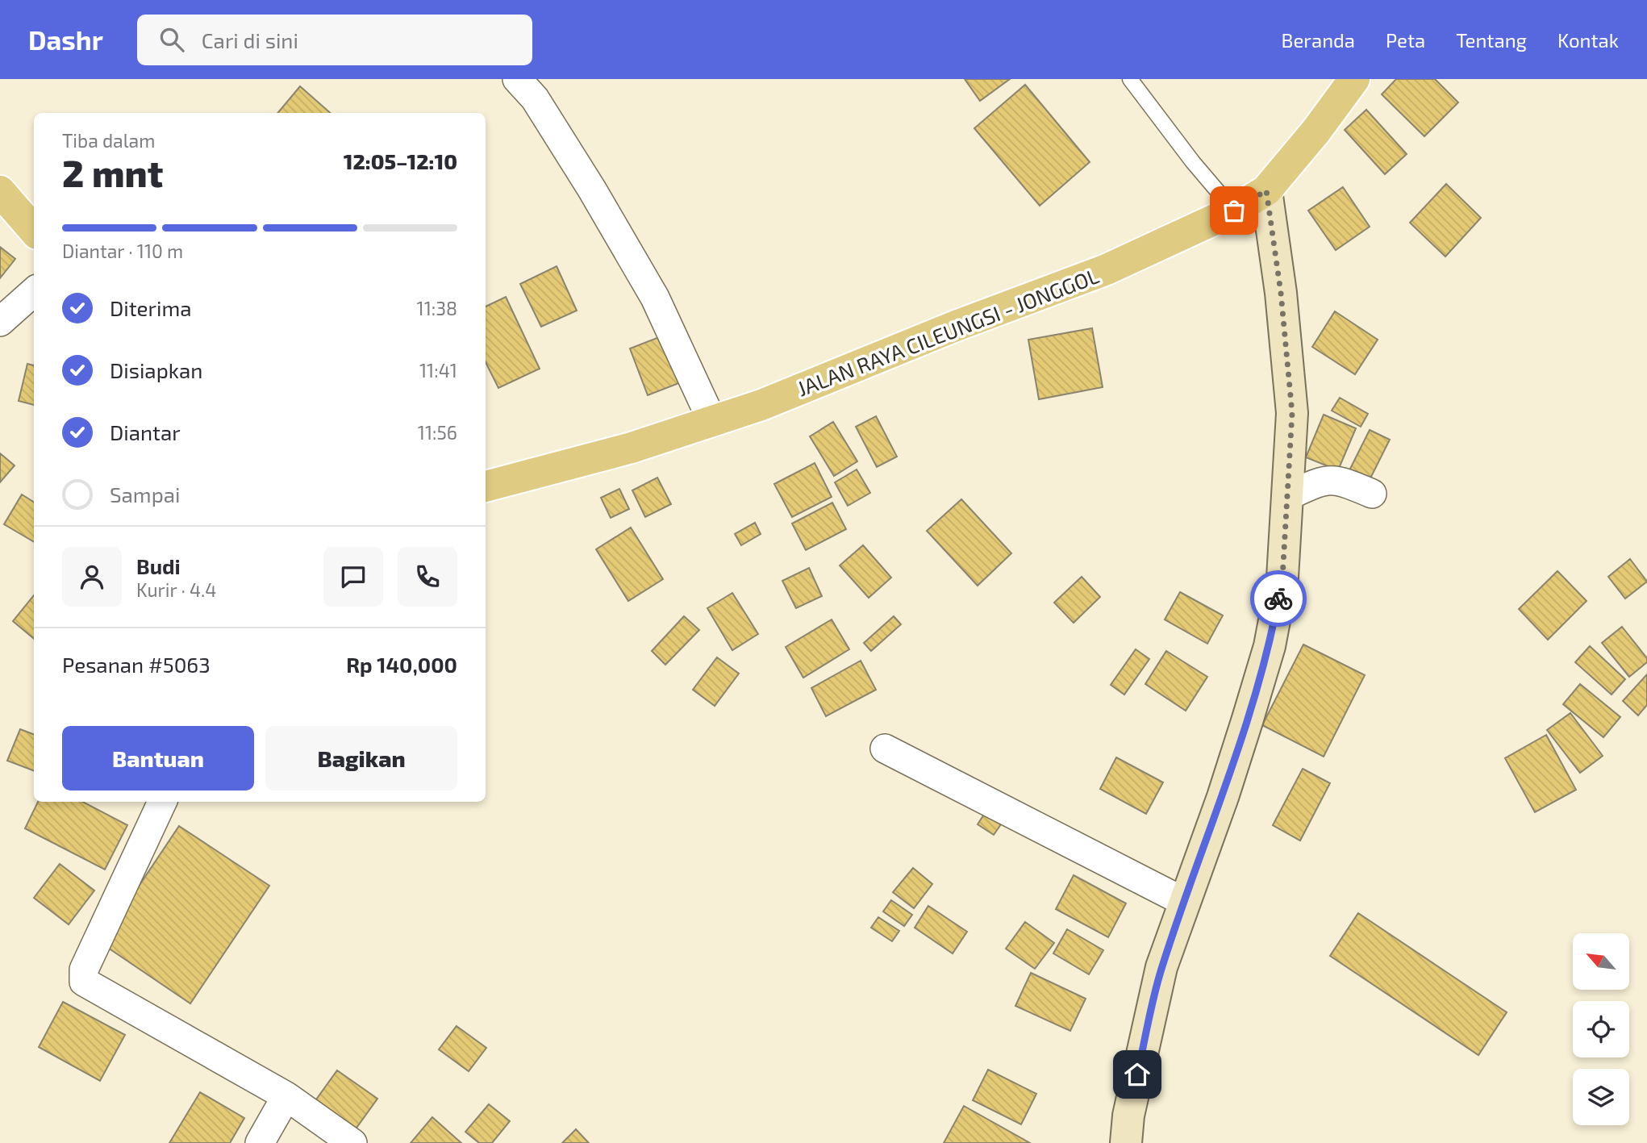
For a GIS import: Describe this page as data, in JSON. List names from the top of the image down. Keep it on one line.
{"streets":{"main road":["JALAN RAYA CILEUNGSI - JONGGOL"]},"north":"top left","page":{"header":"Dashr","search":"Cari di sini","nav":["Beranda","Peta","Tentang","Kontak"],"heading":["2 mnt","Tiba dalam","12:05–12:10"],"panel":["Budi","Kurir · 4.4","Pesanan #5063","Rp 140,000"],"bar":"Diantar · 110 m","list":[["Diterima","11:38"],["Disiapkan","11:41"],["Diantar","11:56"],"Sampai"],"buttons":["Bantuan","Bagikan"]}}
